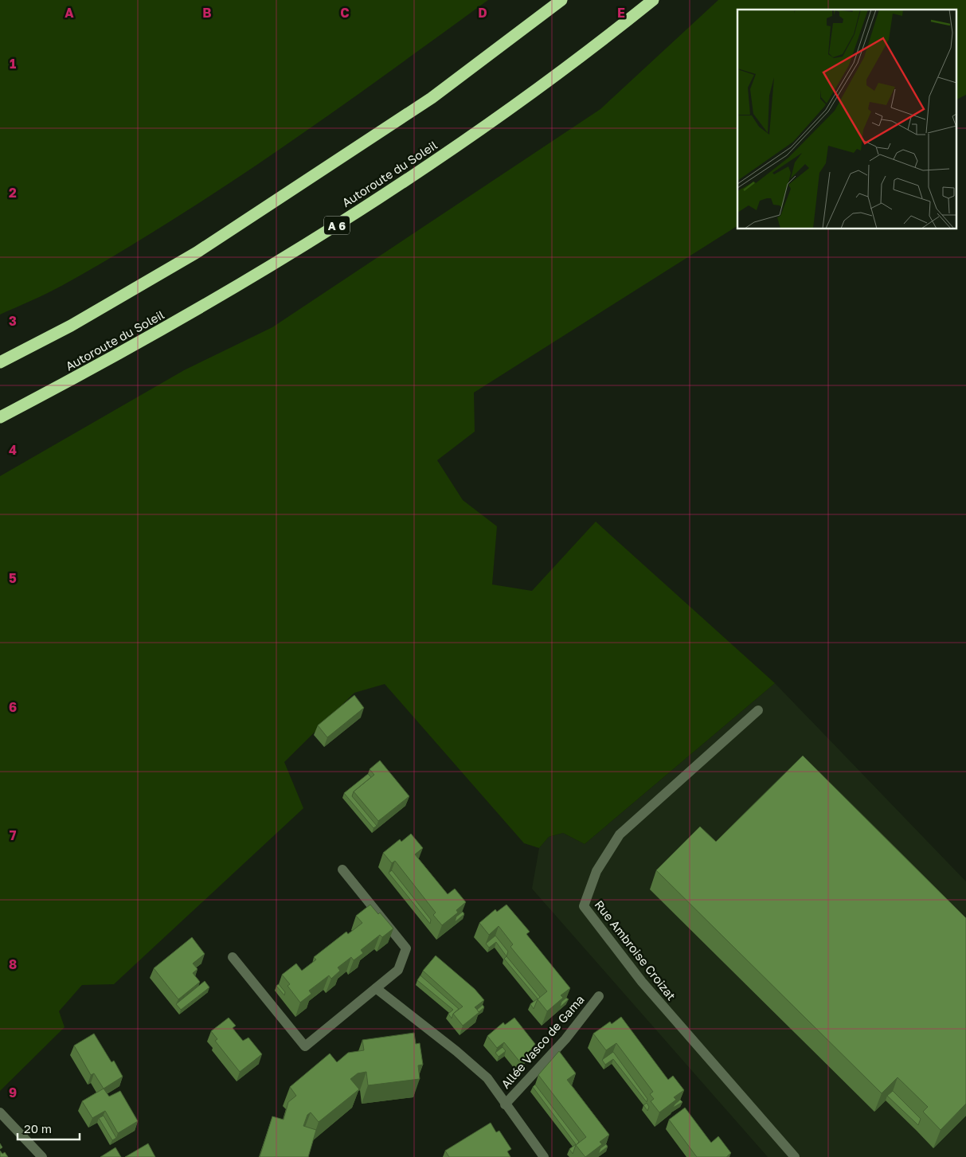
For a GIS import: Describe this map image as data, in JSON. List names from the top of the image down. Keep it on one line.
{"streets":{"highway":["Autoroute du Soleil","A 6"],"street":["Rue Ambroise Croizat","Allée Vasco de Gama"]},"scale_bar":"20 m","grid":{"columns":["A","B","C","D","E"],"rows":["1","2","3","4","5","6","7","8","9"]}}
